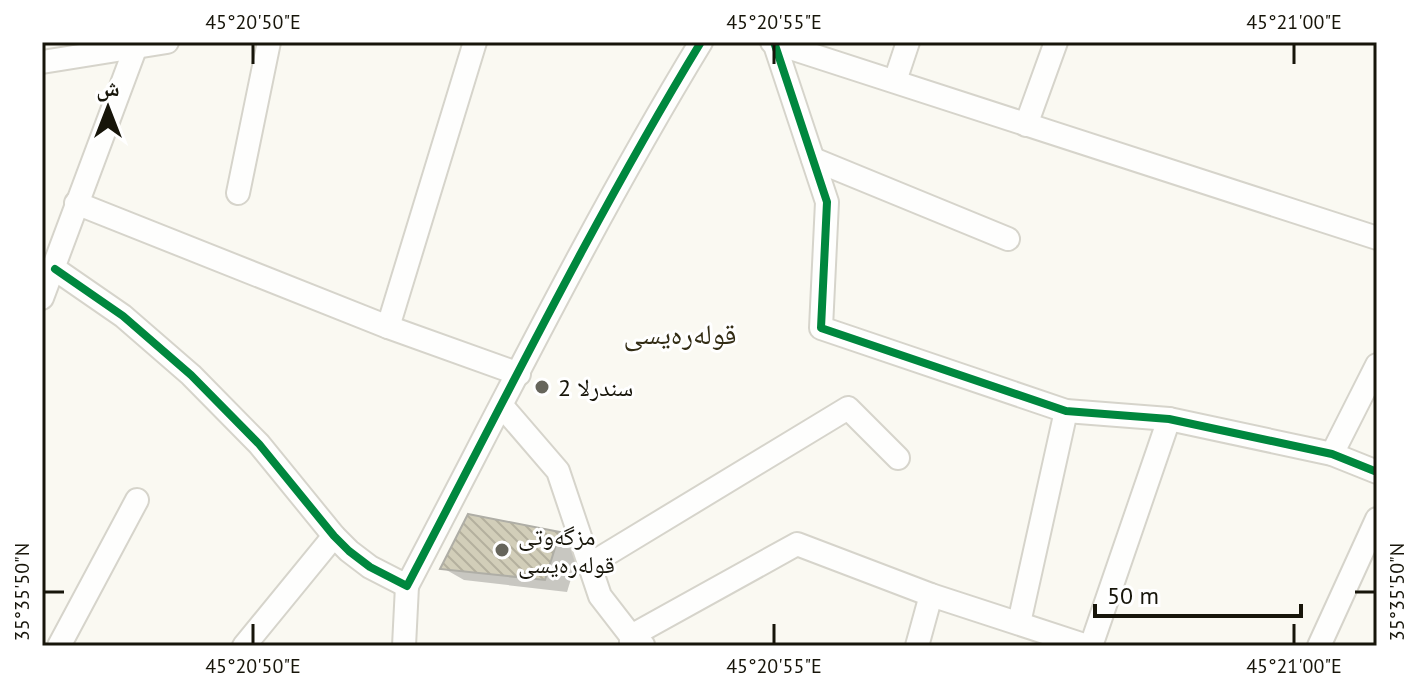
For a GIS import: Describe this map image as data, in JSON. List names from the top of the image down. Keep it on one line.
{"districts":["قولەرەیسی"],"places":["سندرلا 2","مزگەوتی قولەرەیسی"],"scale_bar":"50 m","north":"top","coordinates":["45°20'50\"E","45°20'55\"E","45°21'00\"E","35°35'50\"N"]}
